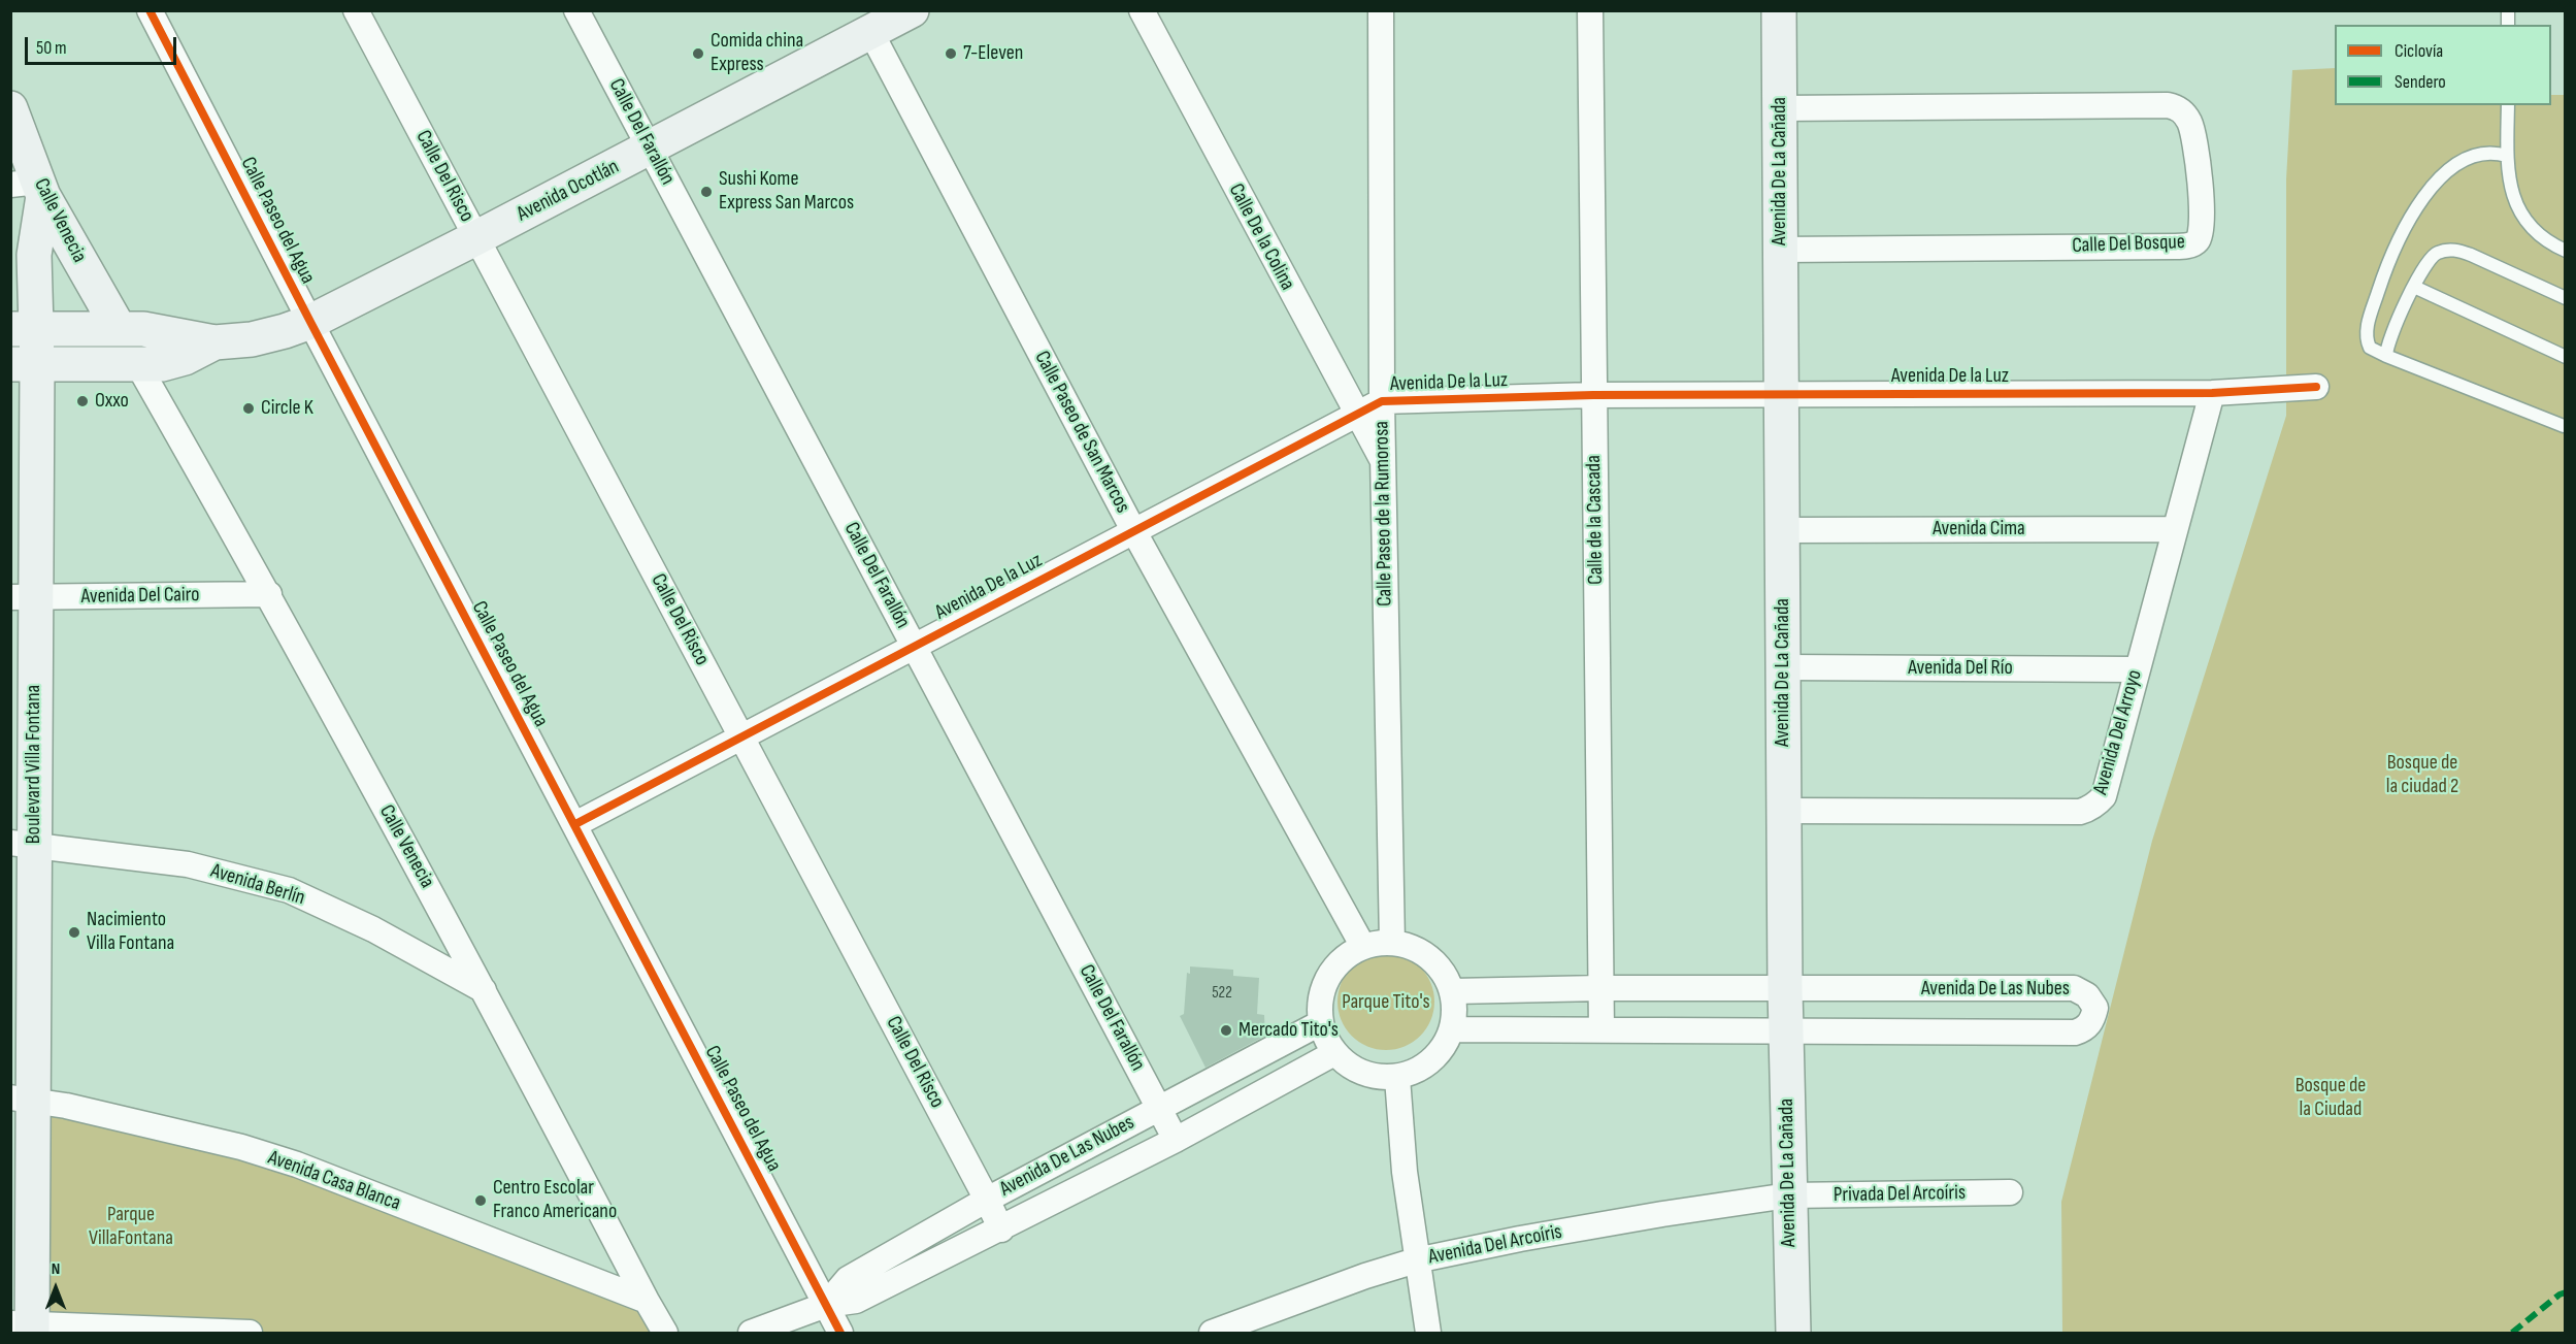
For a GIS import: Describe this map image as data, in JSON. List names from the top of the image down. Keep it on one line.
{"streets":{"main road":["Avenida De La Cañada","Avenida Ocotlán","Calle Venecia","Boulevard Villa Fontana"],"street":["Calle Del Farallón","Calle Del Risco","Calle Paseo del Agua","Calle De la Colina","Calle Del Bosque","Avenida De la Luz","Calle Paseo de San Marcos","Calle Paseo de la Rumorosa","Calle de la Cascada","Avenida Cima","Avenida Del Cairo","Avenida Del Río","Avenida Del Arroyo","Avenida Berlín","Avenida De Las Nubes","Avenida Casa Blanca","Privada Del Arcoíris","Avenida Del Arcoíris"]},"crossings":[["Calle Del Farallón","Avenida Ocotlán"],["Calle Del Farallón","Avenida De la Luz"],["Calle Del Farallón","Avenida De Las Nubes"],["Avenida De La Cañada","Calle Del Bosque"],["Avenida De La Cañada","Avenida De la Luz"],["Avenida De La Cañada","Avenida Cima"],["Avenida De La Cañada","Avenida Del Río"],["Avenida De La Cañada","Avenida Del Arroyo"],["Avenida De La Cañada","Avenida De Las Nubes"],["Avenida De La Cañada","Privada Del Arcoíris"],["Avenida De La Cañada","Avenida Del Arcoíris"],["Calle Del Risco","Avenida Ocotlán"],["Calle Del Risco","Avenida De la Luz"],["Calle Del Risco","Avenida De Las Nubes"],["Avenida Ocotlán","Calle Venecia"],["Avenida Ocotlán","Calle Paseo del Agua"],["Avenida Ocotlán","Calle Paseo de San Marcos"],["Avenida Ocotlán","Boulevard Villa Fontana"],["Calle Venecia","Avenida Del Cairo"],["Calle Venecia","Boulevard Villa Fontana"],["Calle Venecia","Avenida Berlín"],["Calle Venecia","Avenida Casa Blanca"],["Calle Paseo del Agua","Avenida De la Luz"],["Calle Paseo del Agua","Avenida De Las Nubes"],["Calle De la Colina","Avenida De la Luz"],["Calle De la Colina","Calle Paseo de la Rumorosa"],["Avenida De la Luz","Calle Paseo de San Marcos"],["Avenida De la Luz","Calle Paseo de la Rumorosa"],["Avenida De la Luz","Calle de la Cascada"],["Avenida De la Luz","Avenida Del Arroyo"],["Calle Paseo de San Marcos","Calle Paseo de la Rumorosa"],["Calle Paseo de San Marcos","Avenida De Las Nubes"],["Calle Paseo de la Rumorosa","Avenida De Las Nubes"],["Calle de la Cascada","Avenida De Las Nubes"],["Avenida Cima","Avenida Del Arroyo"],["Avenida Del Cairo","Boulevard Villa Fontana"],["Avenida Del Río","Avenida Del Arroyo"],["Boulevard Villa Fontana","Avenida Berlín"],["Boulevard Villa Fontana","Avenida Casa Blanca"],["Privada Del Arcoíris","Avenida Del Arcoíris"]],"parks":["Bosque de la ciudad 2","Parque Tito's","Bosque de la Ciudad","Parque VillaFontana"],"places":["Comida china Express","7-Eleven","Sushi Kome Express San Marcos","Oxxo","Circle K","Nacimiento Villa Fontana","Mercado Tito's","Centro Escolar Franco Americano"],"house_numbers":["522"],"legend":["Ciclovía","Sendero"],"scale_bar":"50 m","north":"top"}
